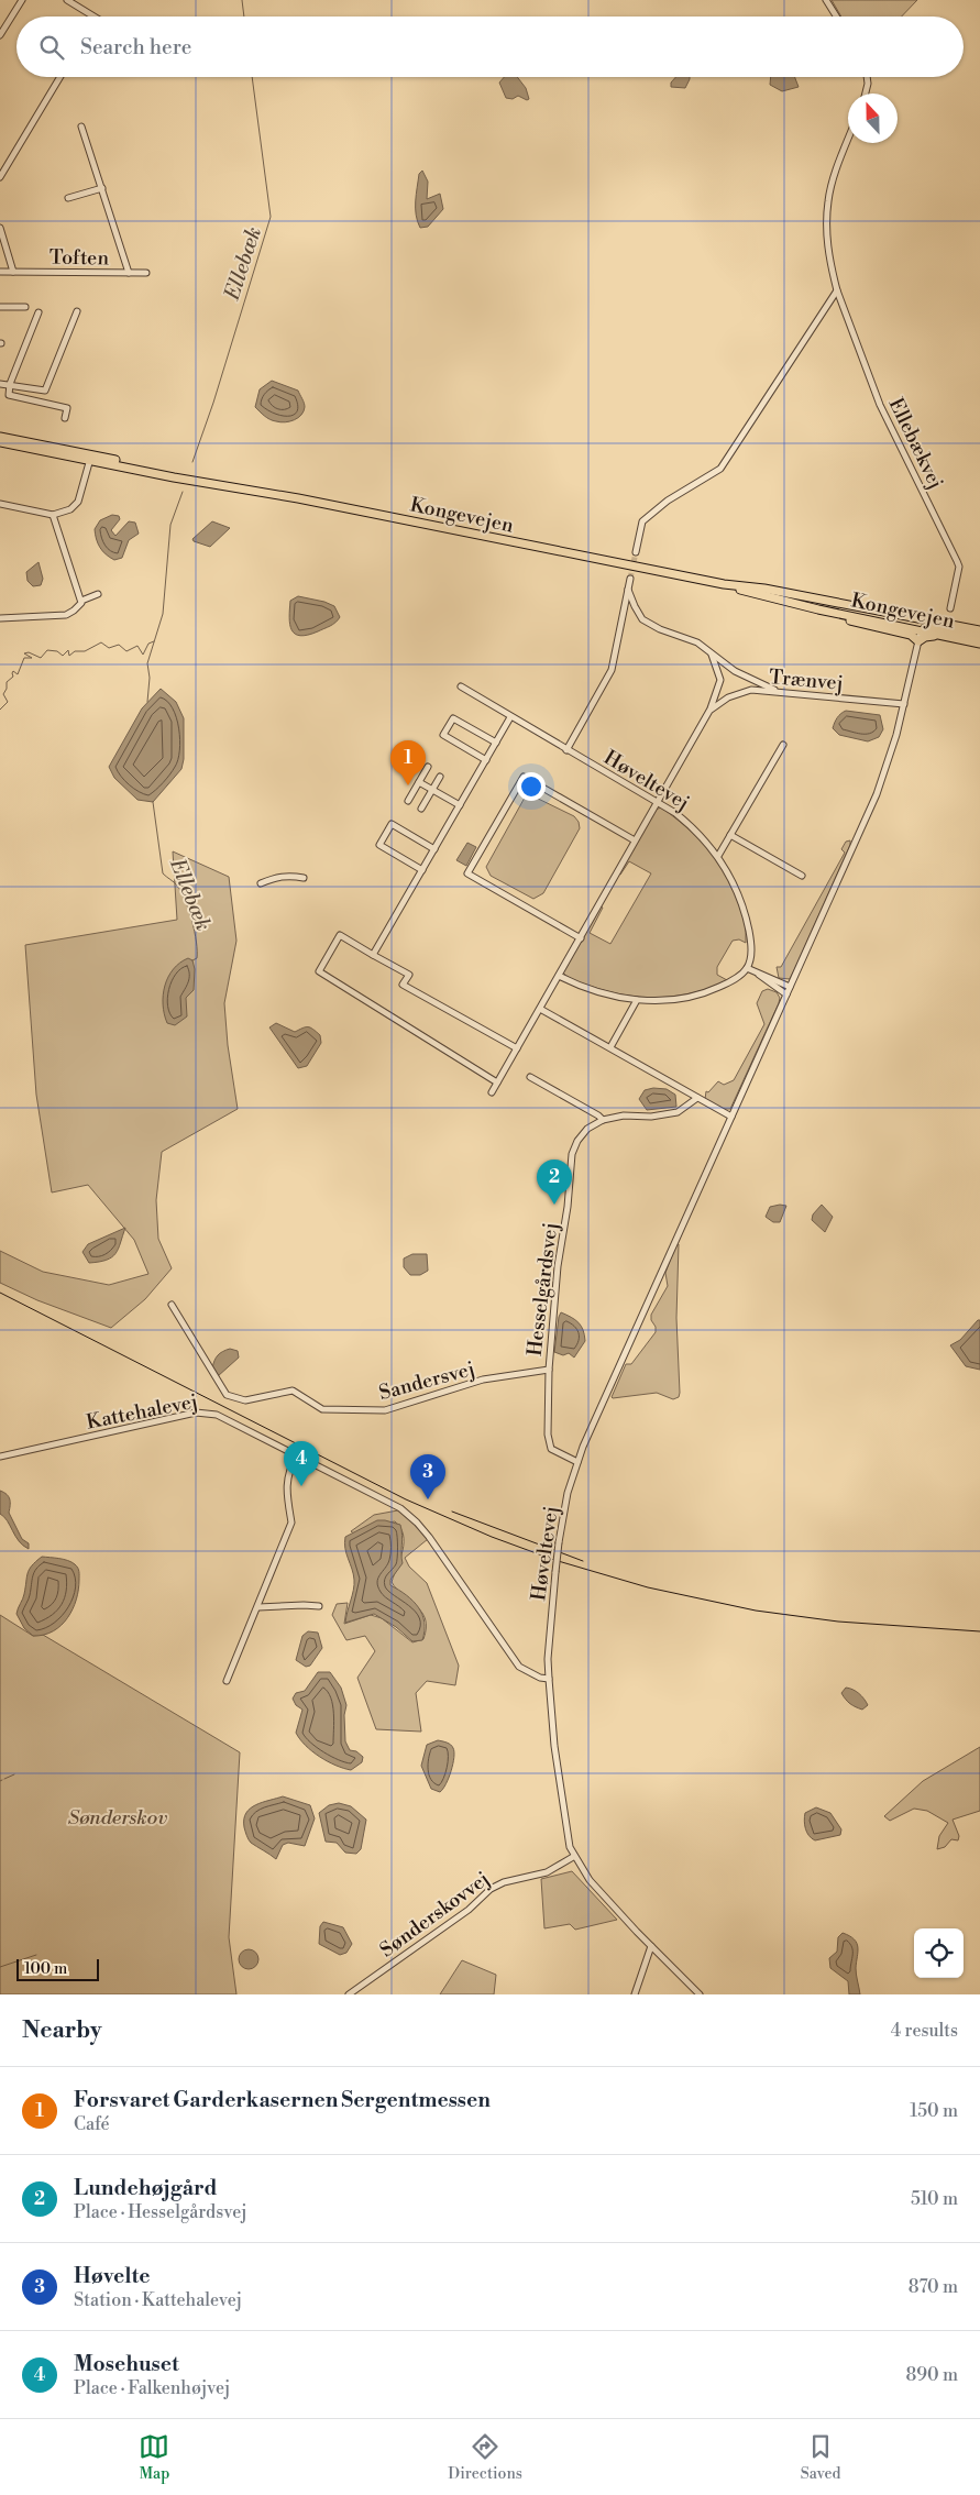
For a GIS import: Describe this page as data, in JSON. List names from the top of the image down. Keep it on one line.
{"streets":{"main road":["Kongevejen"],"street":["Toften","Ellebækvej","Trænvej","Høveltevej","Hesselgårdsvej","Sandersvej","Kattehalevej","Sønderskovvej"]},"crossings":[["Kongevejen","Høveltevej"],["Trænvej","Høveltevej"],["Høveltevej","Hesselgårdsvej"],["Høveltevej","Kattehalevej"],["Høveltevej","Sønderskovvej"],["Hesselgårdsvej","Sandersvej"]],"water":["Ellebæk"],"parks":["Sønderskov"],"scale_bar":"100 m","north":"top","page":{"search":"Search here","pins":["1","2","4","3"],"scale":"100 m","heading":["Nearby","4 results"],"list":[{"mark":"1","name":"Forsvaret Garderkasernen Sergentmessen","note":"Café","value":"150 m"},{"mark":"2","name":"Lundehøjgård","note":"Place · Hesselgårdsvej","value":"510 m"},{"mark":"3","name":"Høvelte","note":"Station · Kattehalevej","value":"870 m"},{"mark":"4","name":"Mosehuset","note":"Place · Falkenhøjvej","value":"890 m"}],"nav":["Map","Directions","Saved"]}}
